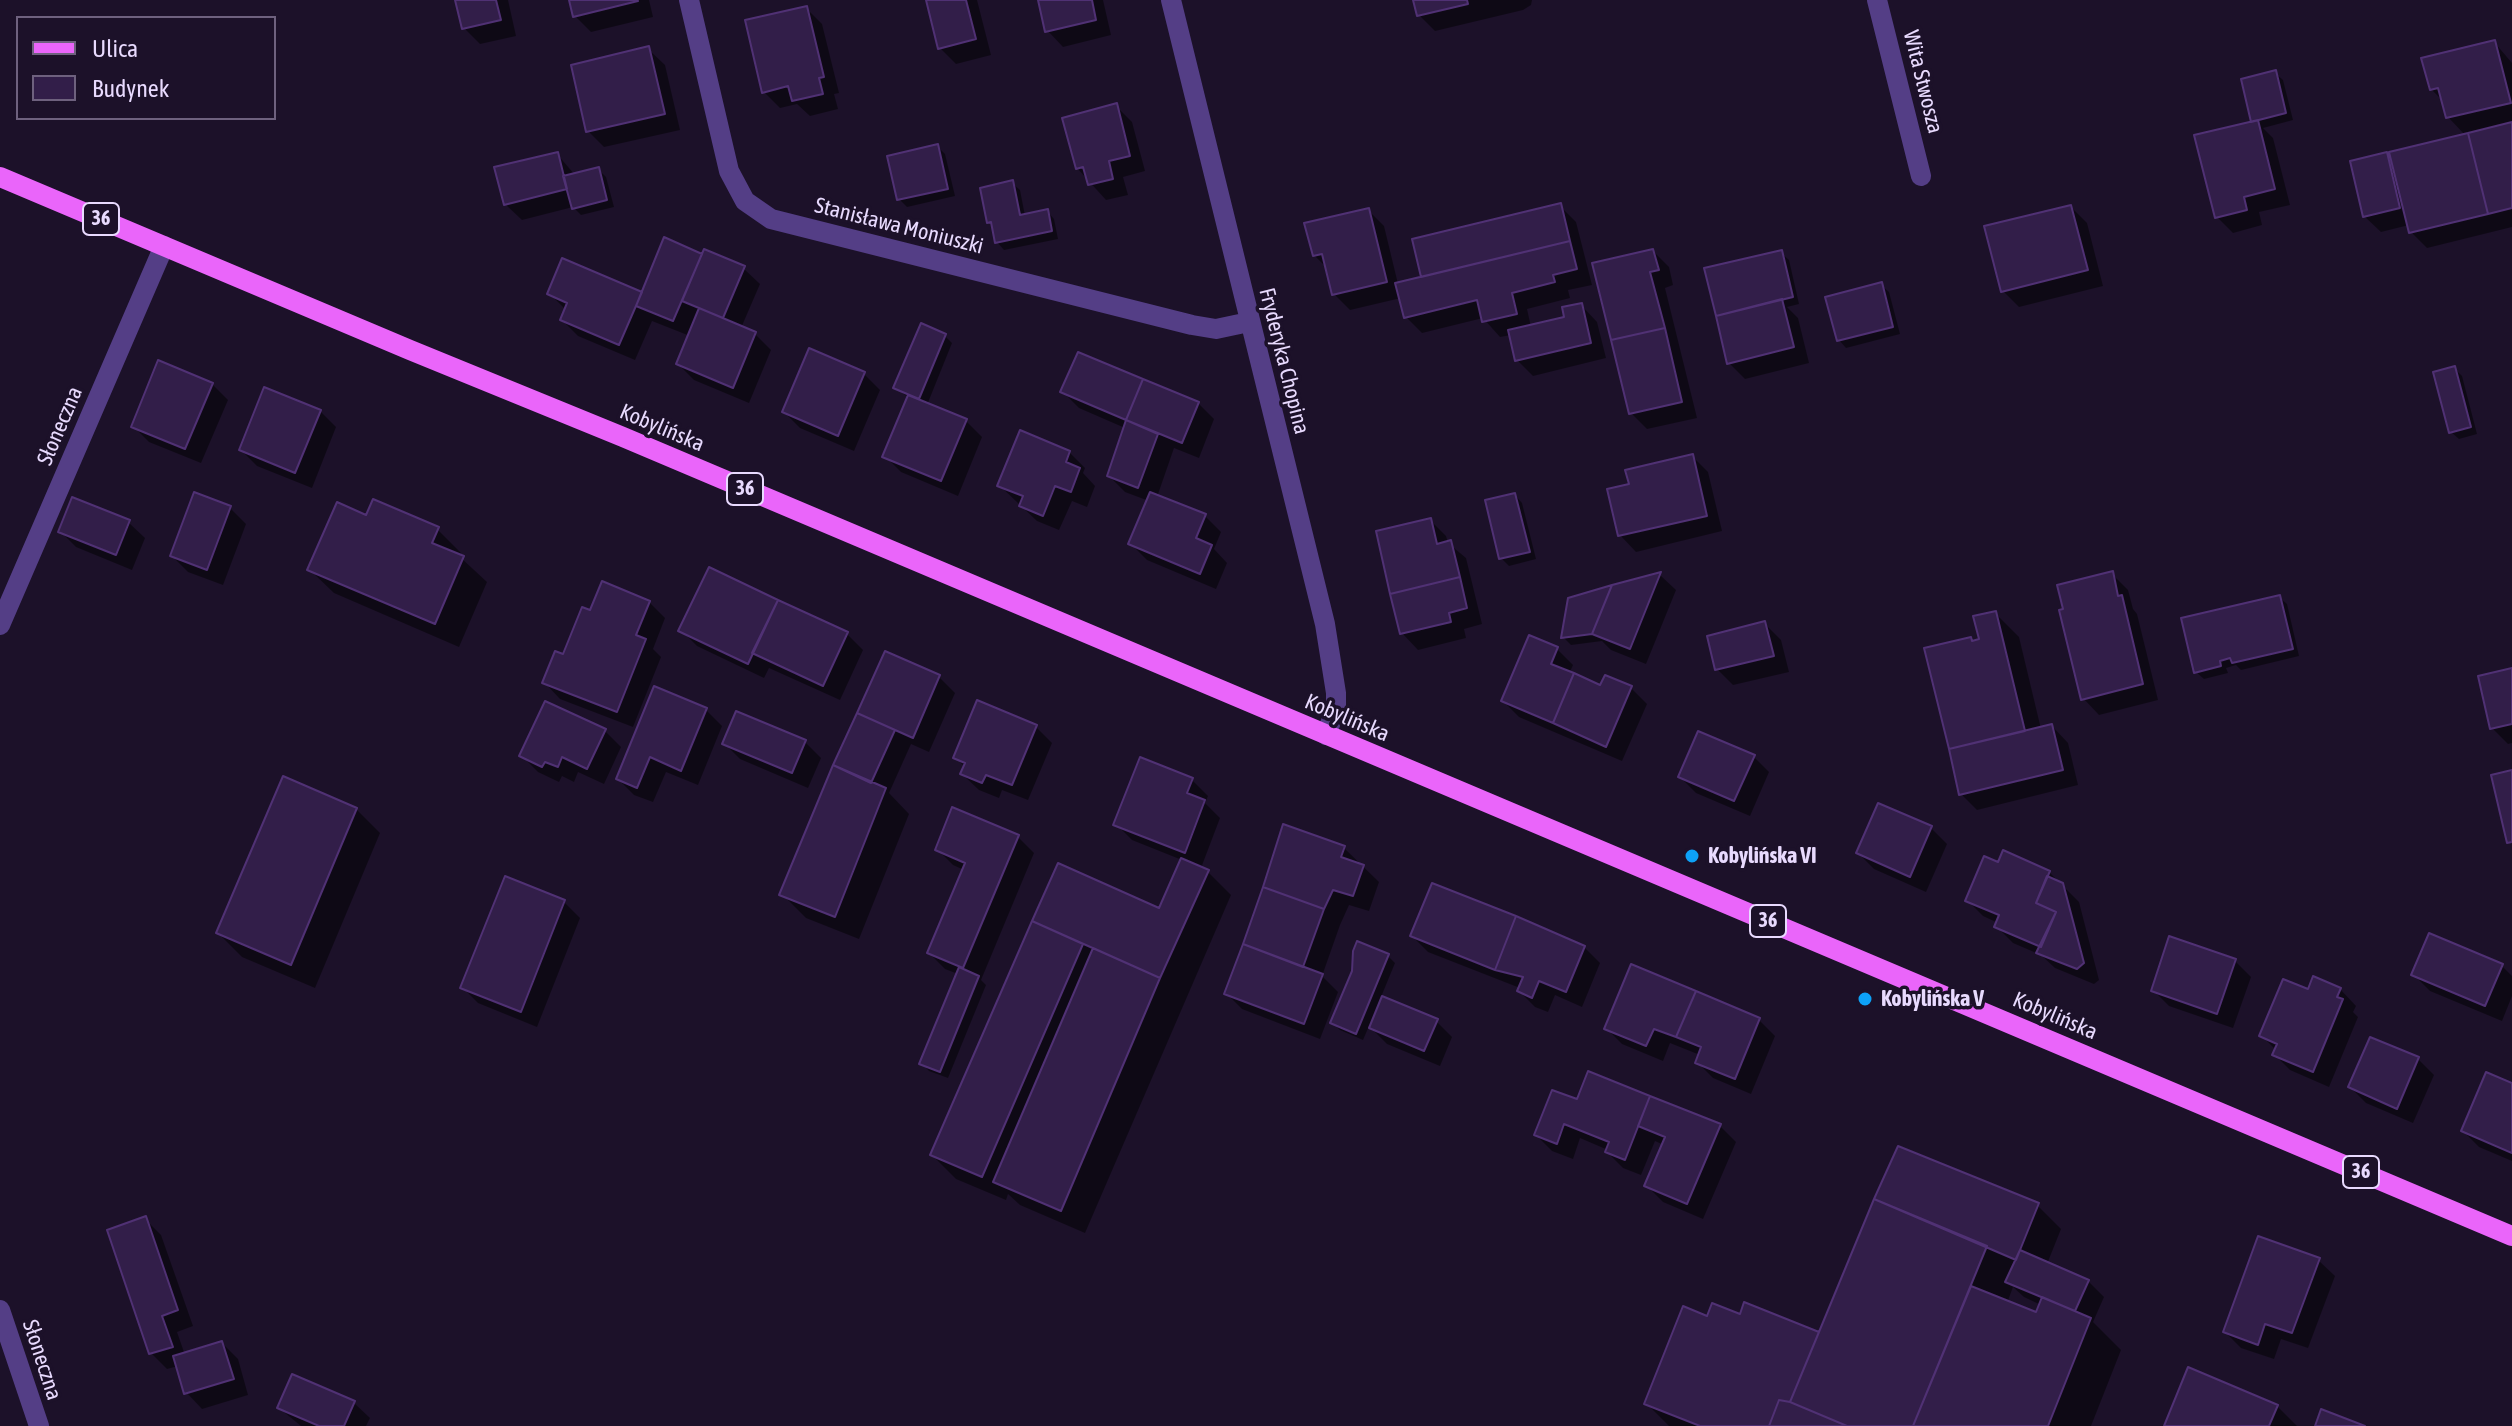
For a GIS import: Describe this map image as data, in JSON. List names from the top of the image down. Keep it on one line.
{"streets":{"main road":["36","Kobylińska"],"street":["Wita Stwosza","Stanisława Moniuszki","Fryderyka Chopina","Słoneczna"]},"crossings":[["36","Słoneczna"],["36","Kobylińska"],["Stanisława Moniuszki","Fryderyka Chopina"],["Fryderyka Chopina","Kobylińska"],["Słoneczna","Kobylińska"]],"places":["Kobylińska VI","Kobylińska V"],"legend":["Ulica","Budynek"]}
